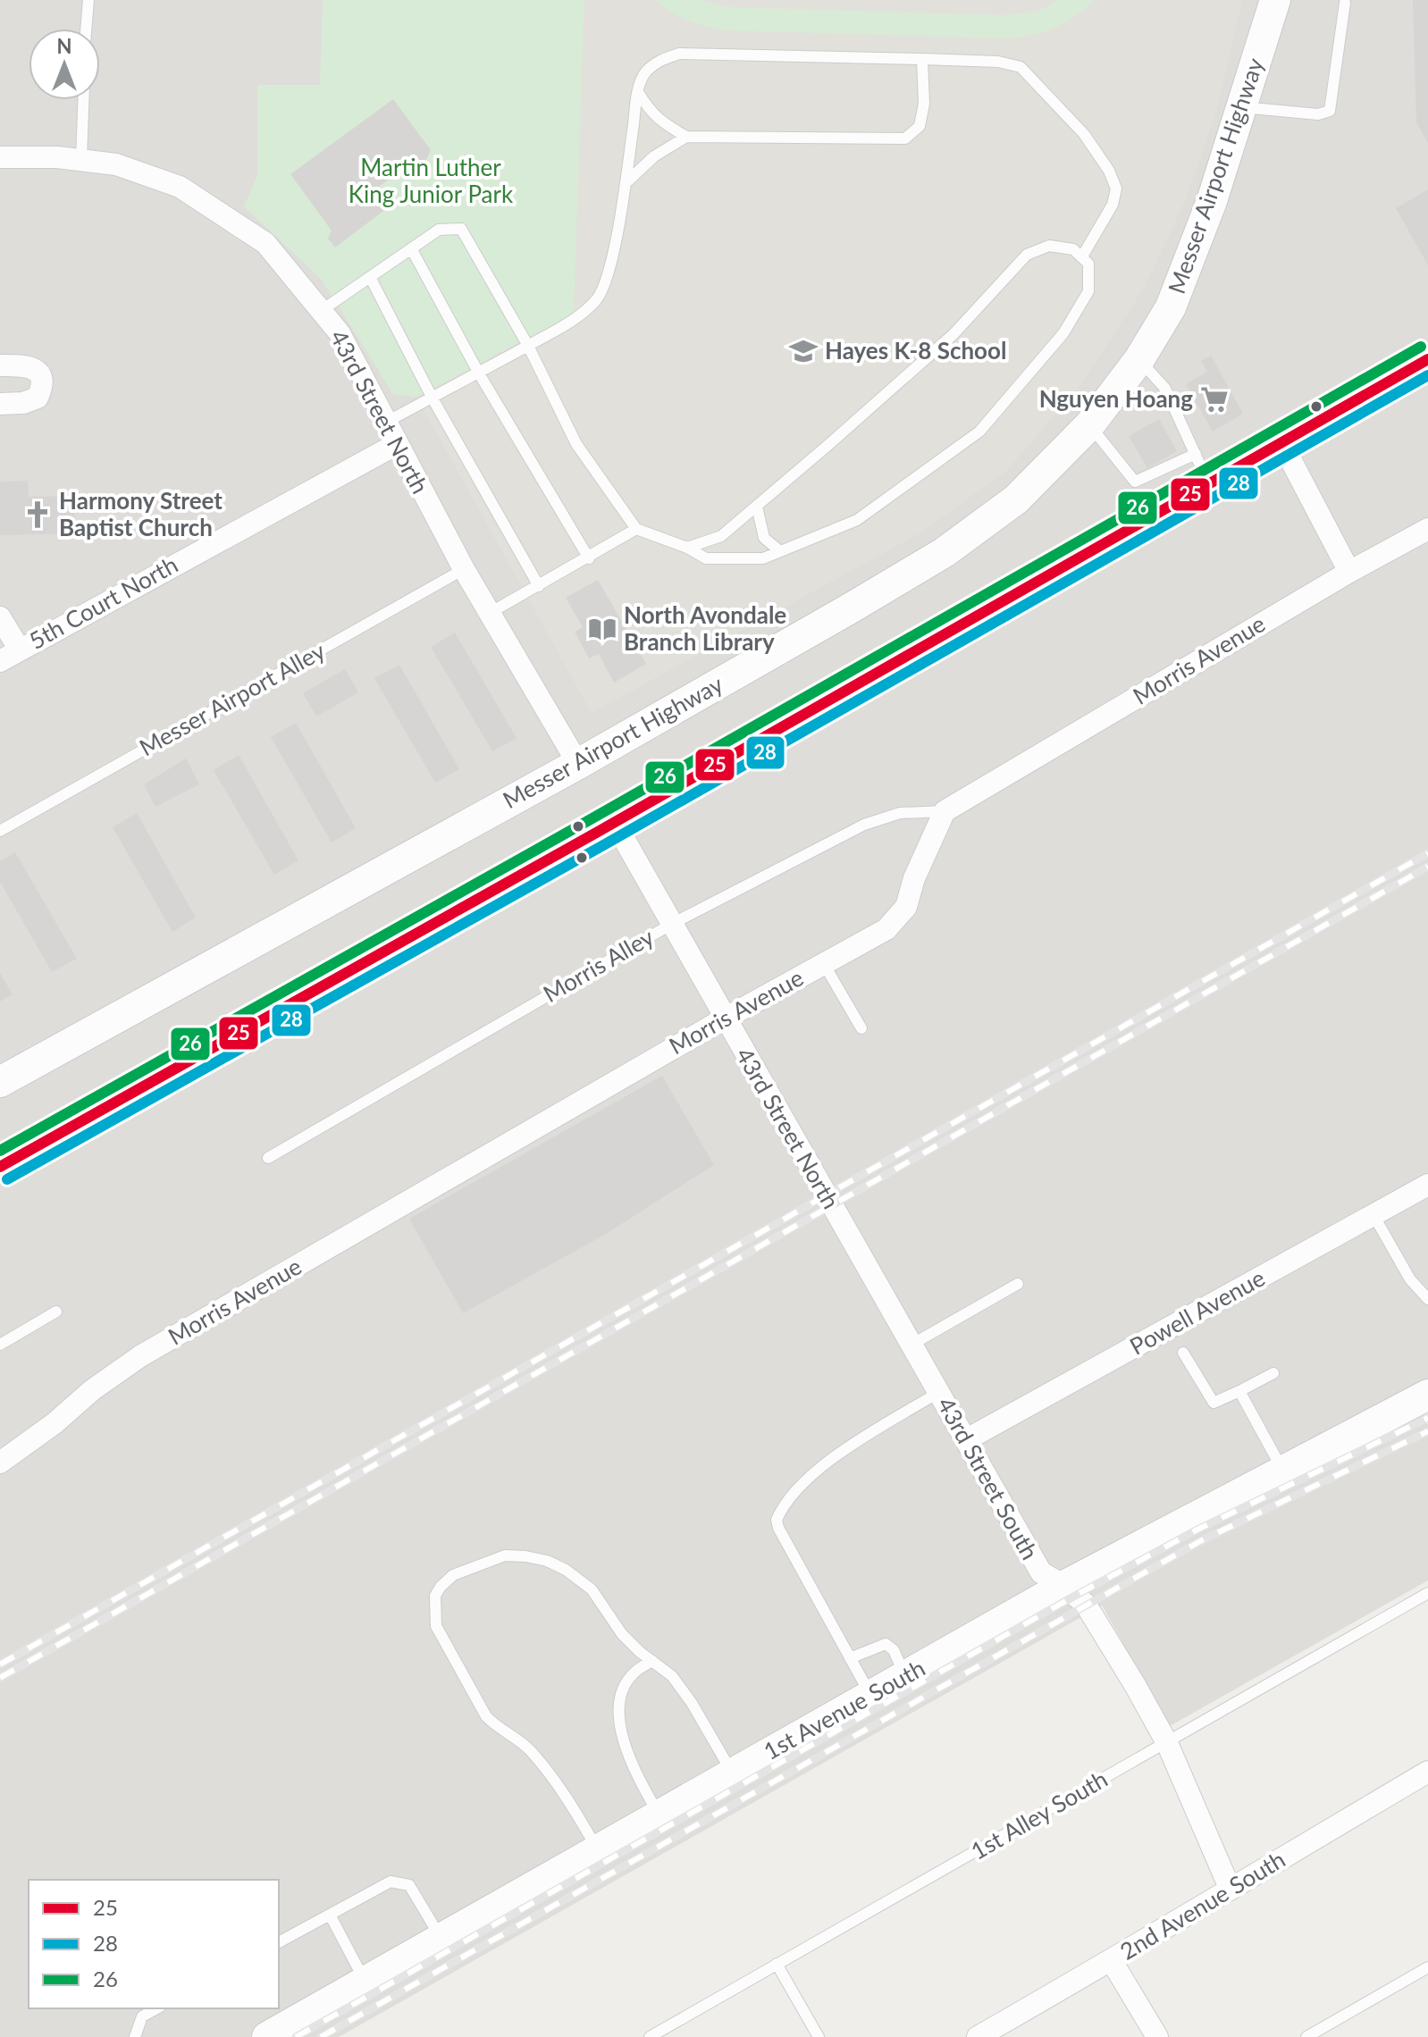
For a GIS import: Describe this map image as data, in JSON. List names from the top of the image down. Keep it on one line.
{"streets":{"main road":["Messer Airport Highway","1st Avenue South"],"street":["43rd Street North","5th Court North","Morris Avenue","Powell Avenue","43rd Street South","2nd Avenue South"],"lane":["Messer Airport Alley","Morris Alley","1st Alley South"]},"crossings":[["Messer Airport Highway","43rd Street North"],["43rd Street North","5th Court North"],["43rd Street North","Morris Avenue"],["43rd Street North","Messer Airport Alley"],["43rd Street North","Morris Alley"],["43rd Street North","43rd Street South"],["Morris Avenue","Morris Alley"],["Powell Avenue","43rd Street South"],["43rd Street South","1st Avenue South"],["43rd Street South","1st Alley South"],["43rd Street South","2nd Avenue South"]],"parks":["Martin Luther King Junior Park"],"places":{"school or university":["Hayes K-8 School"],"supermarket":["Nguyen Hoang"],"church":["Harmony Street Baptist Church"],"library":["North Avondale Branch Library"]},"lines":["transit line 26","transit line 25","transit line 28"],"legend":["25","28","26"],"north":"top"}
